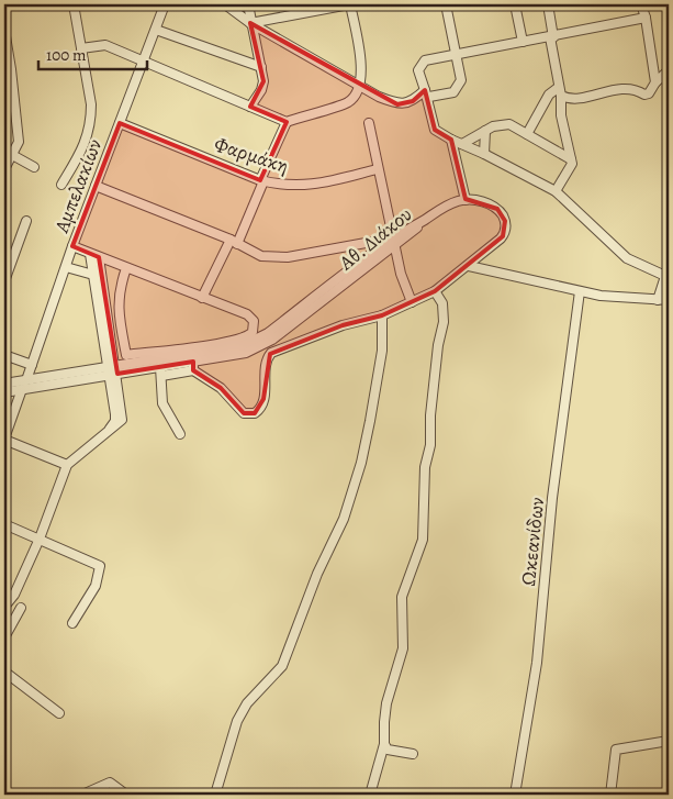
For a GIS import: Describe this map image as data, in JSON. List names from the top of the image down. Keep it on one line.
{"streets":{"street":["Φαρμάκη","Αμπελακίων","Αθ. Διάκου","Ωκεανίδων"]},"crossings":[["Φαρμάκη","Αμπελακίων"],["Αμπελακίων","Αθ. Διάκου"]],"scale_bar":"100 m"}
